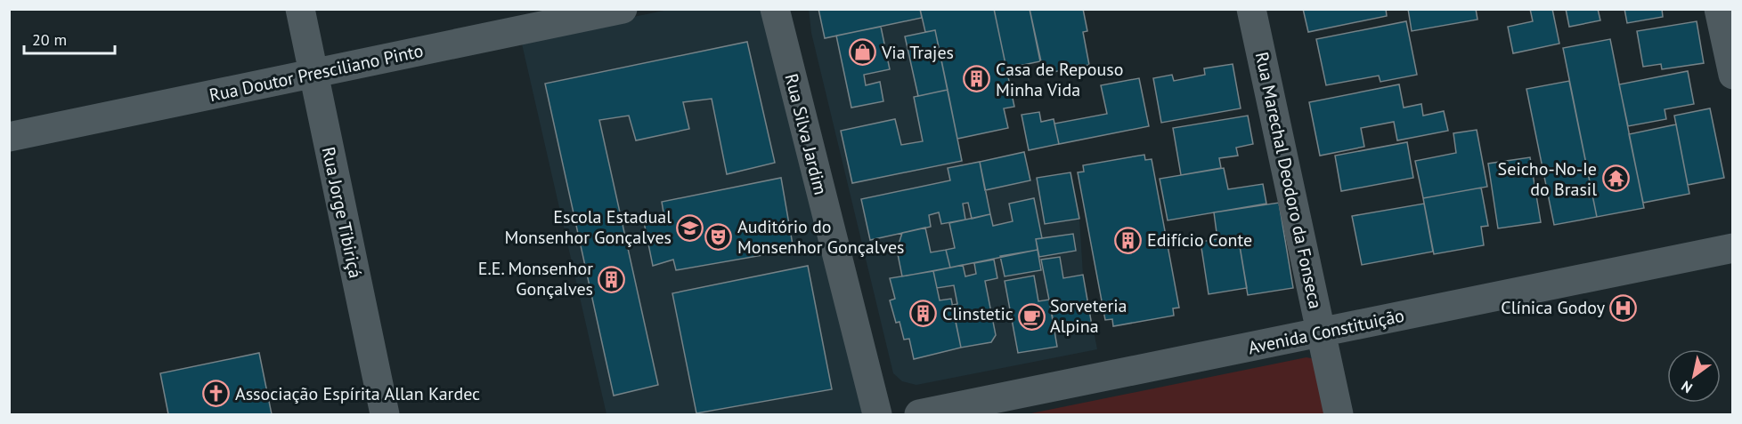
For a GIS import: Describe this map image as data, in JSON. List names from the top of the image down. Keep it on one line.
{"streets":{"street":["Rua Doutor Presciliano Pinto","Rua Silva Jardim","Rua Marechal Deodoro da Fonseca","Rua Jorge Tibiriçá","Avenida Constituição"]},"crossings":[["Rua Doutor Presciliano Pinto","Rua Jorge Tibiriçá"],["Rua Marechal Deodoro da Fonseca","Avenida Constituição"]],"places":{"shop":["Via Trajes"],"building":["Casa de Repouso Minha Vida","Edifício Conte","E.E. Monsenhor Gonçalves","Clinstetic"],"temple":["Seicho-No-Ie do Brasil"],"school or university":["Escola Estadual Monsenhor Gonçalves"],"theatre":["Auditório do Monsenhor Gonçalves"],"hospital":["Clínica Godoy"],"cafe":["Sorveteria Alpina"],"church":["Associação Espírita Allan Kardec"]},"scale_bar":"20 m","north":"bottom left"}
